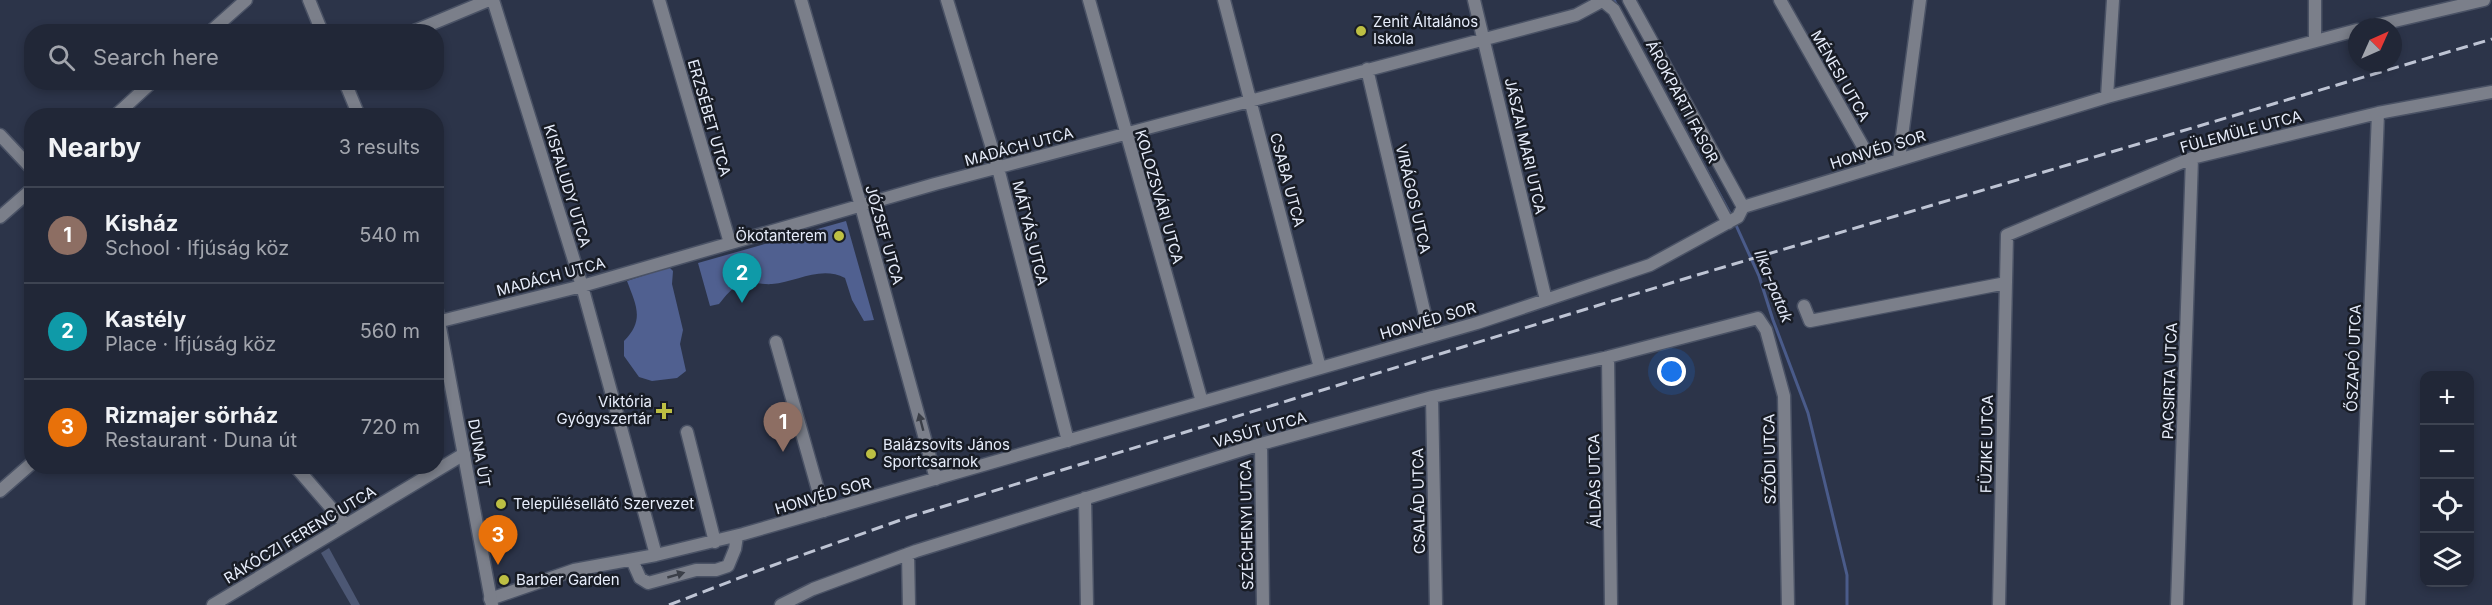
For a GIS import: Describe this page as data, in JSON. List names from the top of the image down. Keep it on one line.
{"streets":{"street":["MÉNESI UTCA","ÁROKPARTI FASOR","ERZSÉBET UTCA","FÜLEMÜLE UTCA","JÁSZAI MARI UTCA","MADÁCH UTCA","HONVÉD SOR","CSABA UTCA","KISFALUDY UTCA","KOLOZSVÁRI UTCA","VIRÁGOS UTCA","MÁTYÁS UTCA","JÓZSEF UTCA","ŐSZAPÓ UTCA","PACSIRTA UTCA","VASÚT UTCA","FÜZIKE UTCA","DUNA ÚT","SZŐDI UTCA","ÁLDÁS UTCA","CSALÁD UTCA","SZÉCHENYI UTCA","RÁKÓCZI FERENC UTCA"]},"crossings":[["MÉNESI UTCA","HONVÉD SOR"],["ÁROKPARTI FASOR","MADÁCH UTCA"],["ÁROKPARTI FASOR","HONVÉD SOR"],["ERZSÉBET UTCA","MADÁCH UTCA"],["FÜLEMÜLE UTCA","ŐSZAPÓ UTCA"],["FÜLEMÜLE UTCA","PACSIRTA UTCA"],["FÜLEMÜLE UTCA","FÜZIKE UTCA"],["JÁSZAI MARI UTCA","MADÁCH UTCA"],["JÁSZAI MARI UTCA","HONVÉD SOR"],["MADÁCH UTCA","CSABA UTCA"],["MADÁCH UTCA","KISFALUDY UTCA"],["MADÁCH UTCA","KOLOZSVÁRI UTCA"],["MADÁCH UTCA","VIRÁGOS UTCA"],["MADÁCH UTCA","MÁTYÁS UTCA"],["MADÁCH UTCA","JÓZSEF UTCA"],["HONVÉD SOR","CSABA UTCA"],["HONVÉD SOR","KISFALUDY UTCA"],["HONVÉD SOR","KOLOZSVÁRI UTCA"],["HONVÉD SOR","VIRÁGOS UTCA"],["HONVÉD SOR","MÁTYÁS UTCA"],["HONVÉD SOR","JÓZSEF UTCA"],["HONVÉD SOR","DUNA ÚT"],["VASÚT UTCA","SZŐDI UTCA"],["VASÚT UTCA","ÁLDÁS UTCA"],["VASÚT UTCA","CSALÁD UTCA"],["VASÚT UTCA","SZÉCHENYI UTCA"],["DUNA ÚT","RÁKÓCZI FERENC UTCA"]],"one_way":["JÓZSEF UTCA"],"water":["Ilka-patak"],"places":{"other":["Zenit Általános Iskola","Ökotanterem","Balázsovits János Sportcsarnok","Településellátó Szervezet","Barber Garden"],"health":["Viktória Gyógyszertár"]},"north":"top right","page":{"search":"Search here","heading":["Nearby","3 results"],"list":[{"mark":"1","name":"Kisház","note":"School · Ifjúság köz","value":"540 m"},{"mark":"2","name":"Kastély","note":"Place · Ifjúság köz","value":"560 m"},{"mark":"3","name":"Rizmajer sörház","note":"Restaurant · Duna út","value":"720 m"}],"pins":["2","1","3"],"map_buttons":["+","−"]}}
